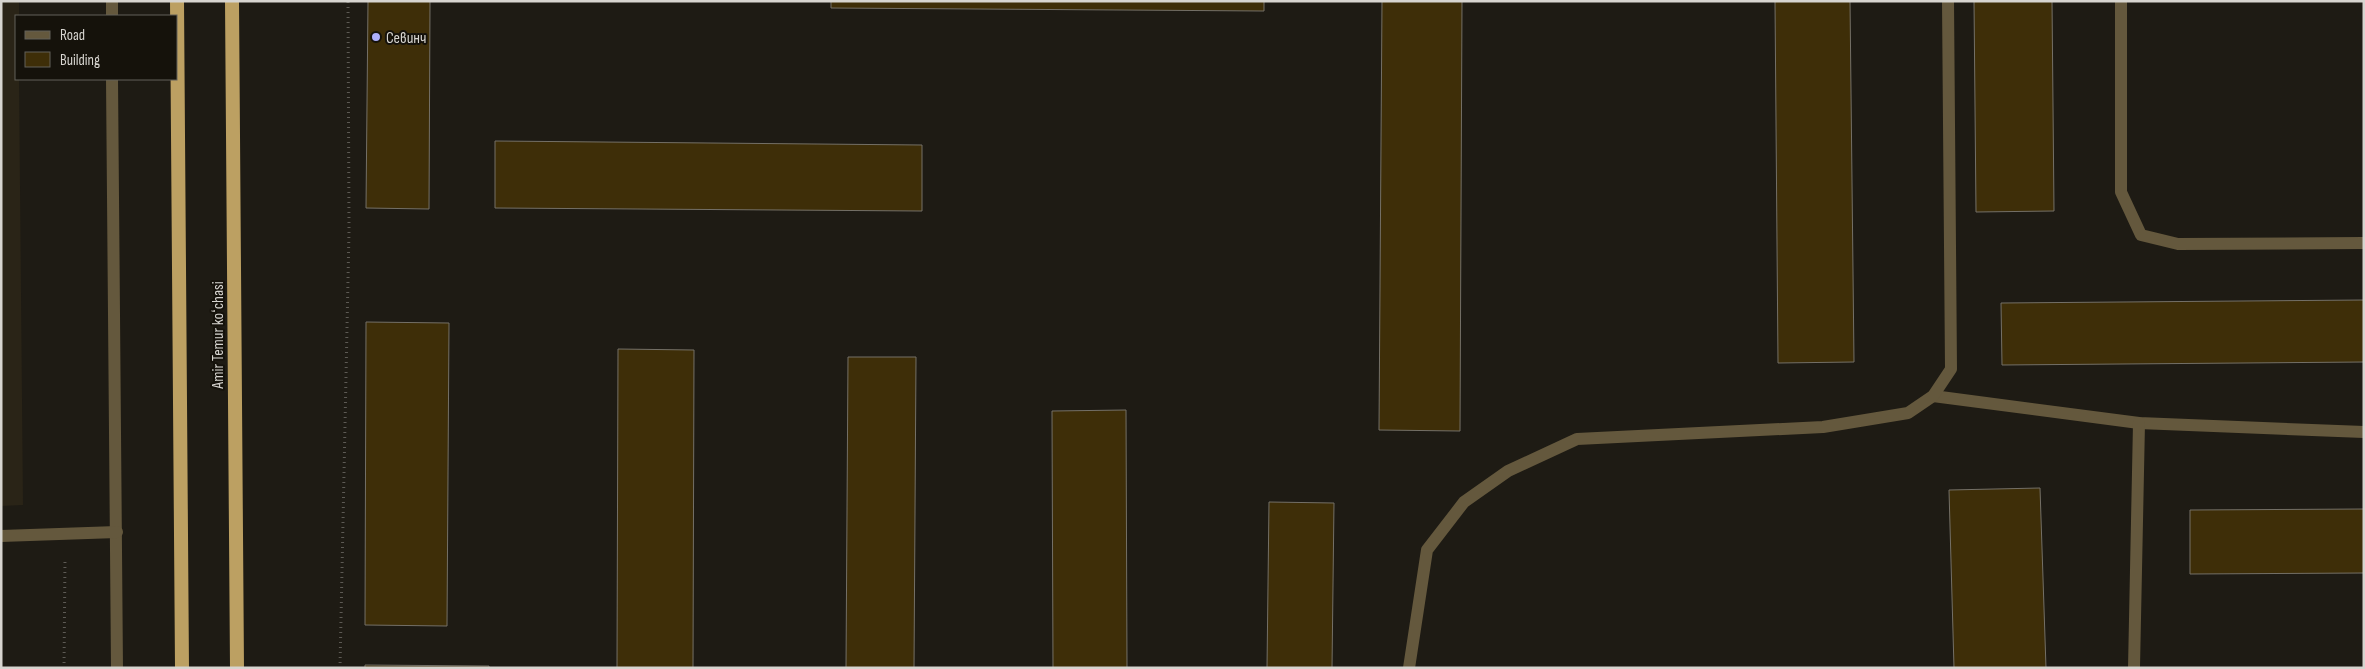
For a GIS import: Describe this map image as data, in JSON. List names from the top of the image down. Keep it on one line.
{"streets":{"highway":["Amir Temur koʻchasi"]},"places":["Севинч"],"legend":["Road","Building"]}
